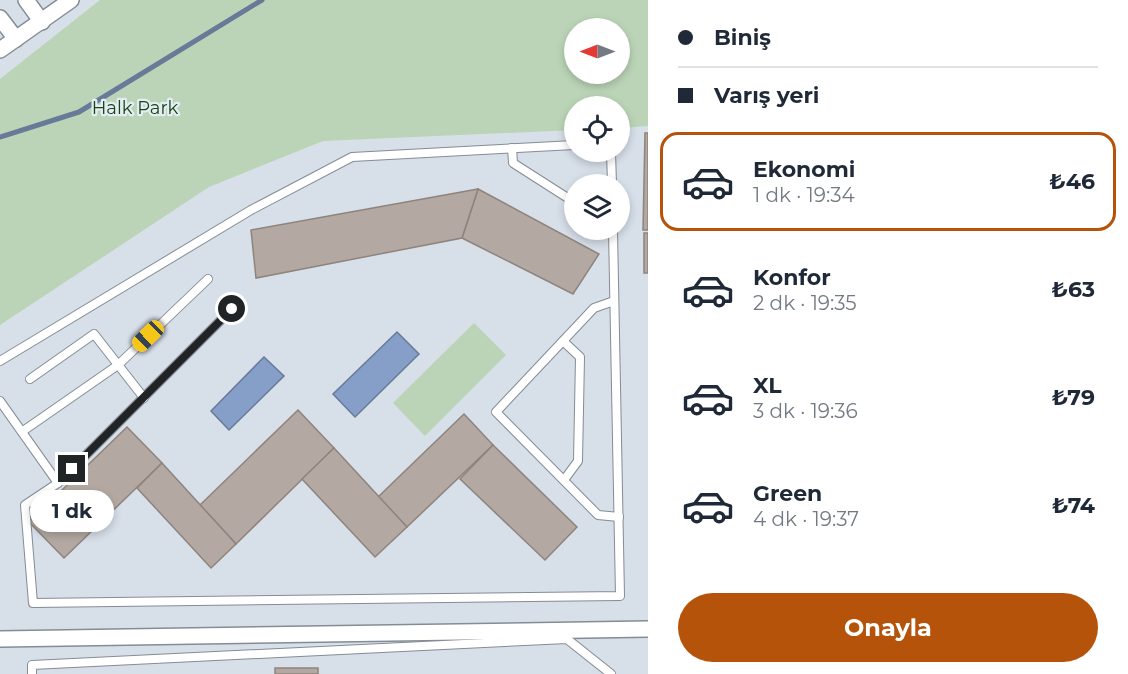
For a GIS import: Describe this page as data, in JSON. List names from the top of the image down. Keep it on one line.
{"parks":["Halk Park"],"north":"left","page":{"banner":["Biniş","Varış yeri"],"list":[{"name":"Ekonomi","note":"1 dk · 19:34","value":"₺46"},{"name":"Konfor","note":"2 dk · 19:35","value":"₺63"},{"name":"XL","note":"3 dk · 19:36","value":"₺79"},{"name":"Green","note":"4 dk · 19:37","value":"₺74"}],"bubble":"1 dk","buttons":"Onayla"}}
